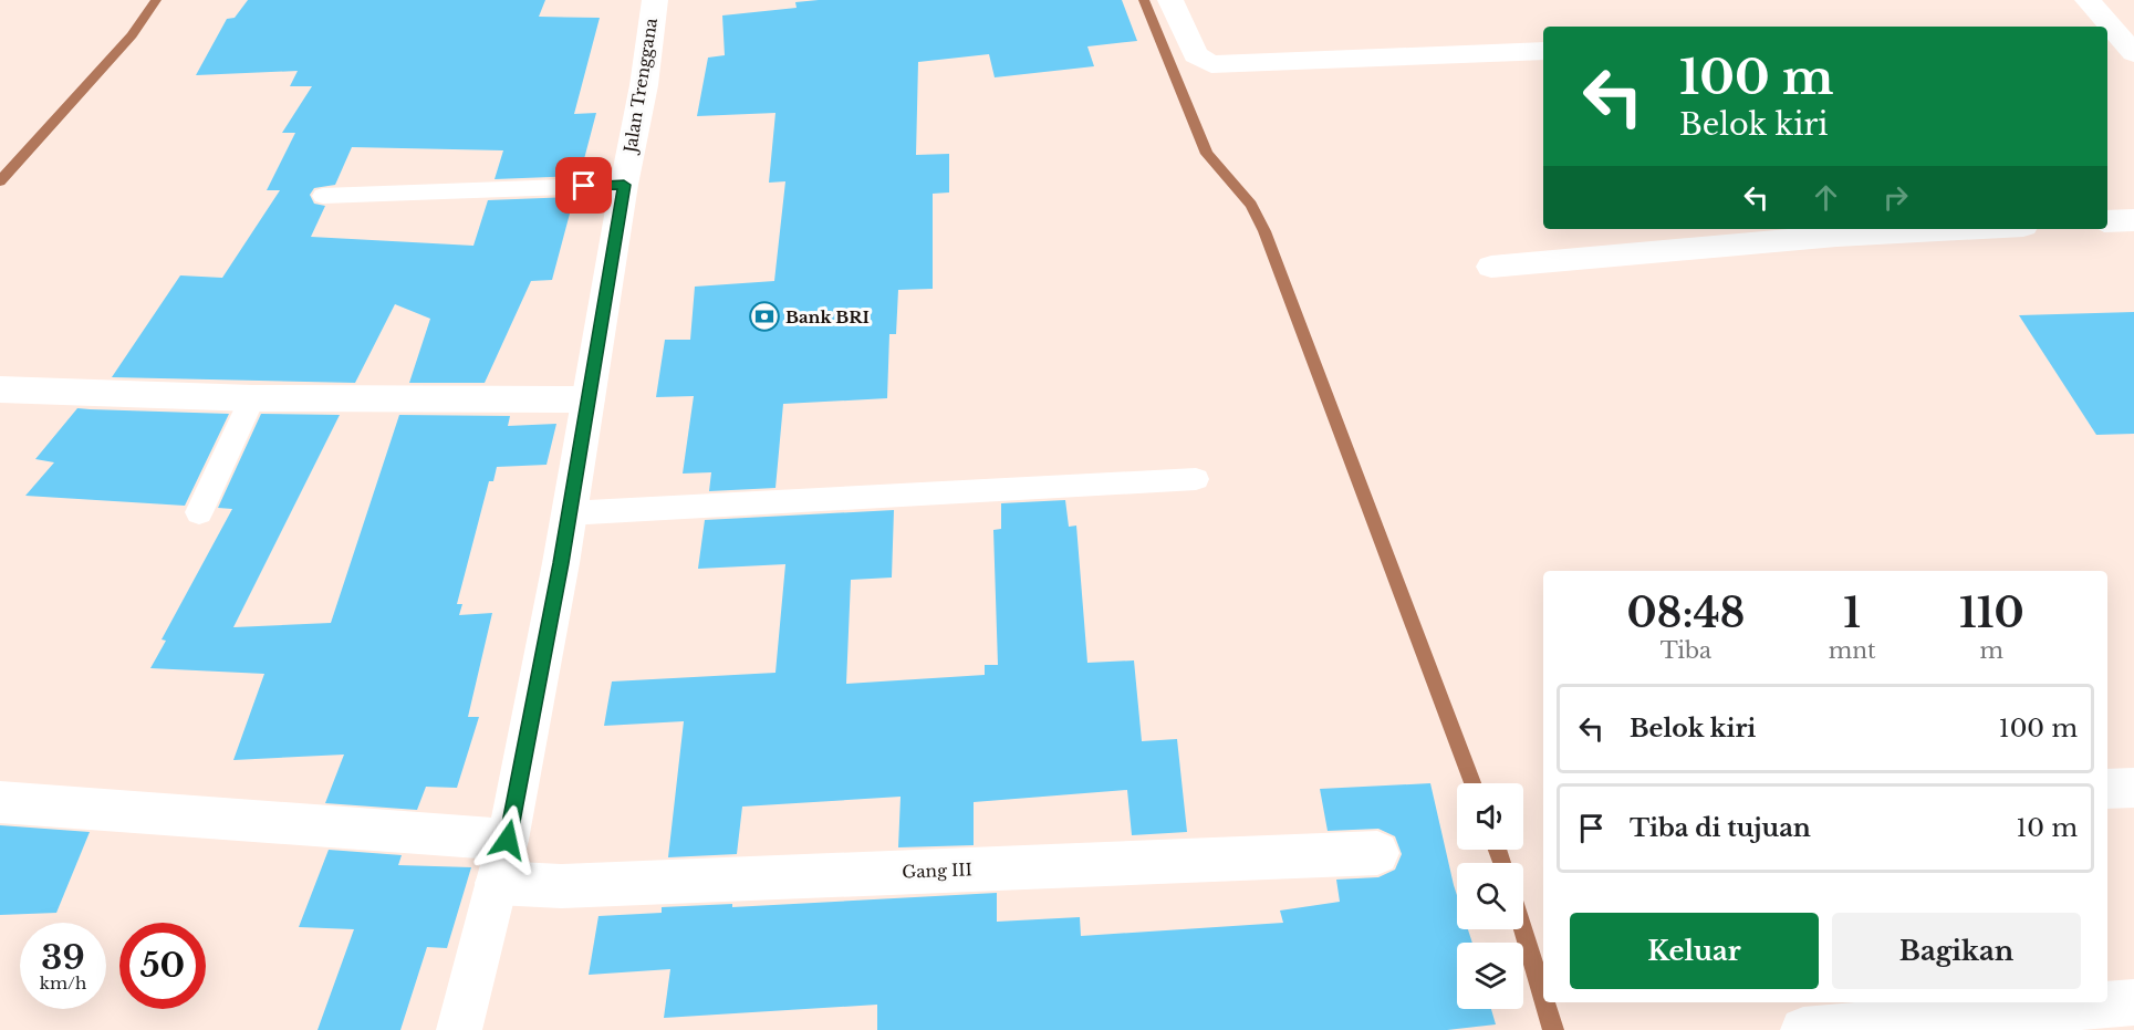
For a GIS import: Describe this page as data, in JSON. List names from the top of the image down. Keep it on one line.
{"streets":{"street":["Jalan Trenggana","Gang III"]},"crossings":[["Jalan Trenggana","Gang III"]],"places":{"bank":["Bank BRI"]},"page":{"turn":["100 m","Belok kiri"],"eta":["08:48","Tiba","1","mnt","110","m"],"list":[{"name":"Belok kiri","value":"100 m"},{"name":"Tiba di tujuan","value":"10 m"}],"buttons":["Keluar","Bagikan"],"speed":"39 km/h","limit":"50"}}
